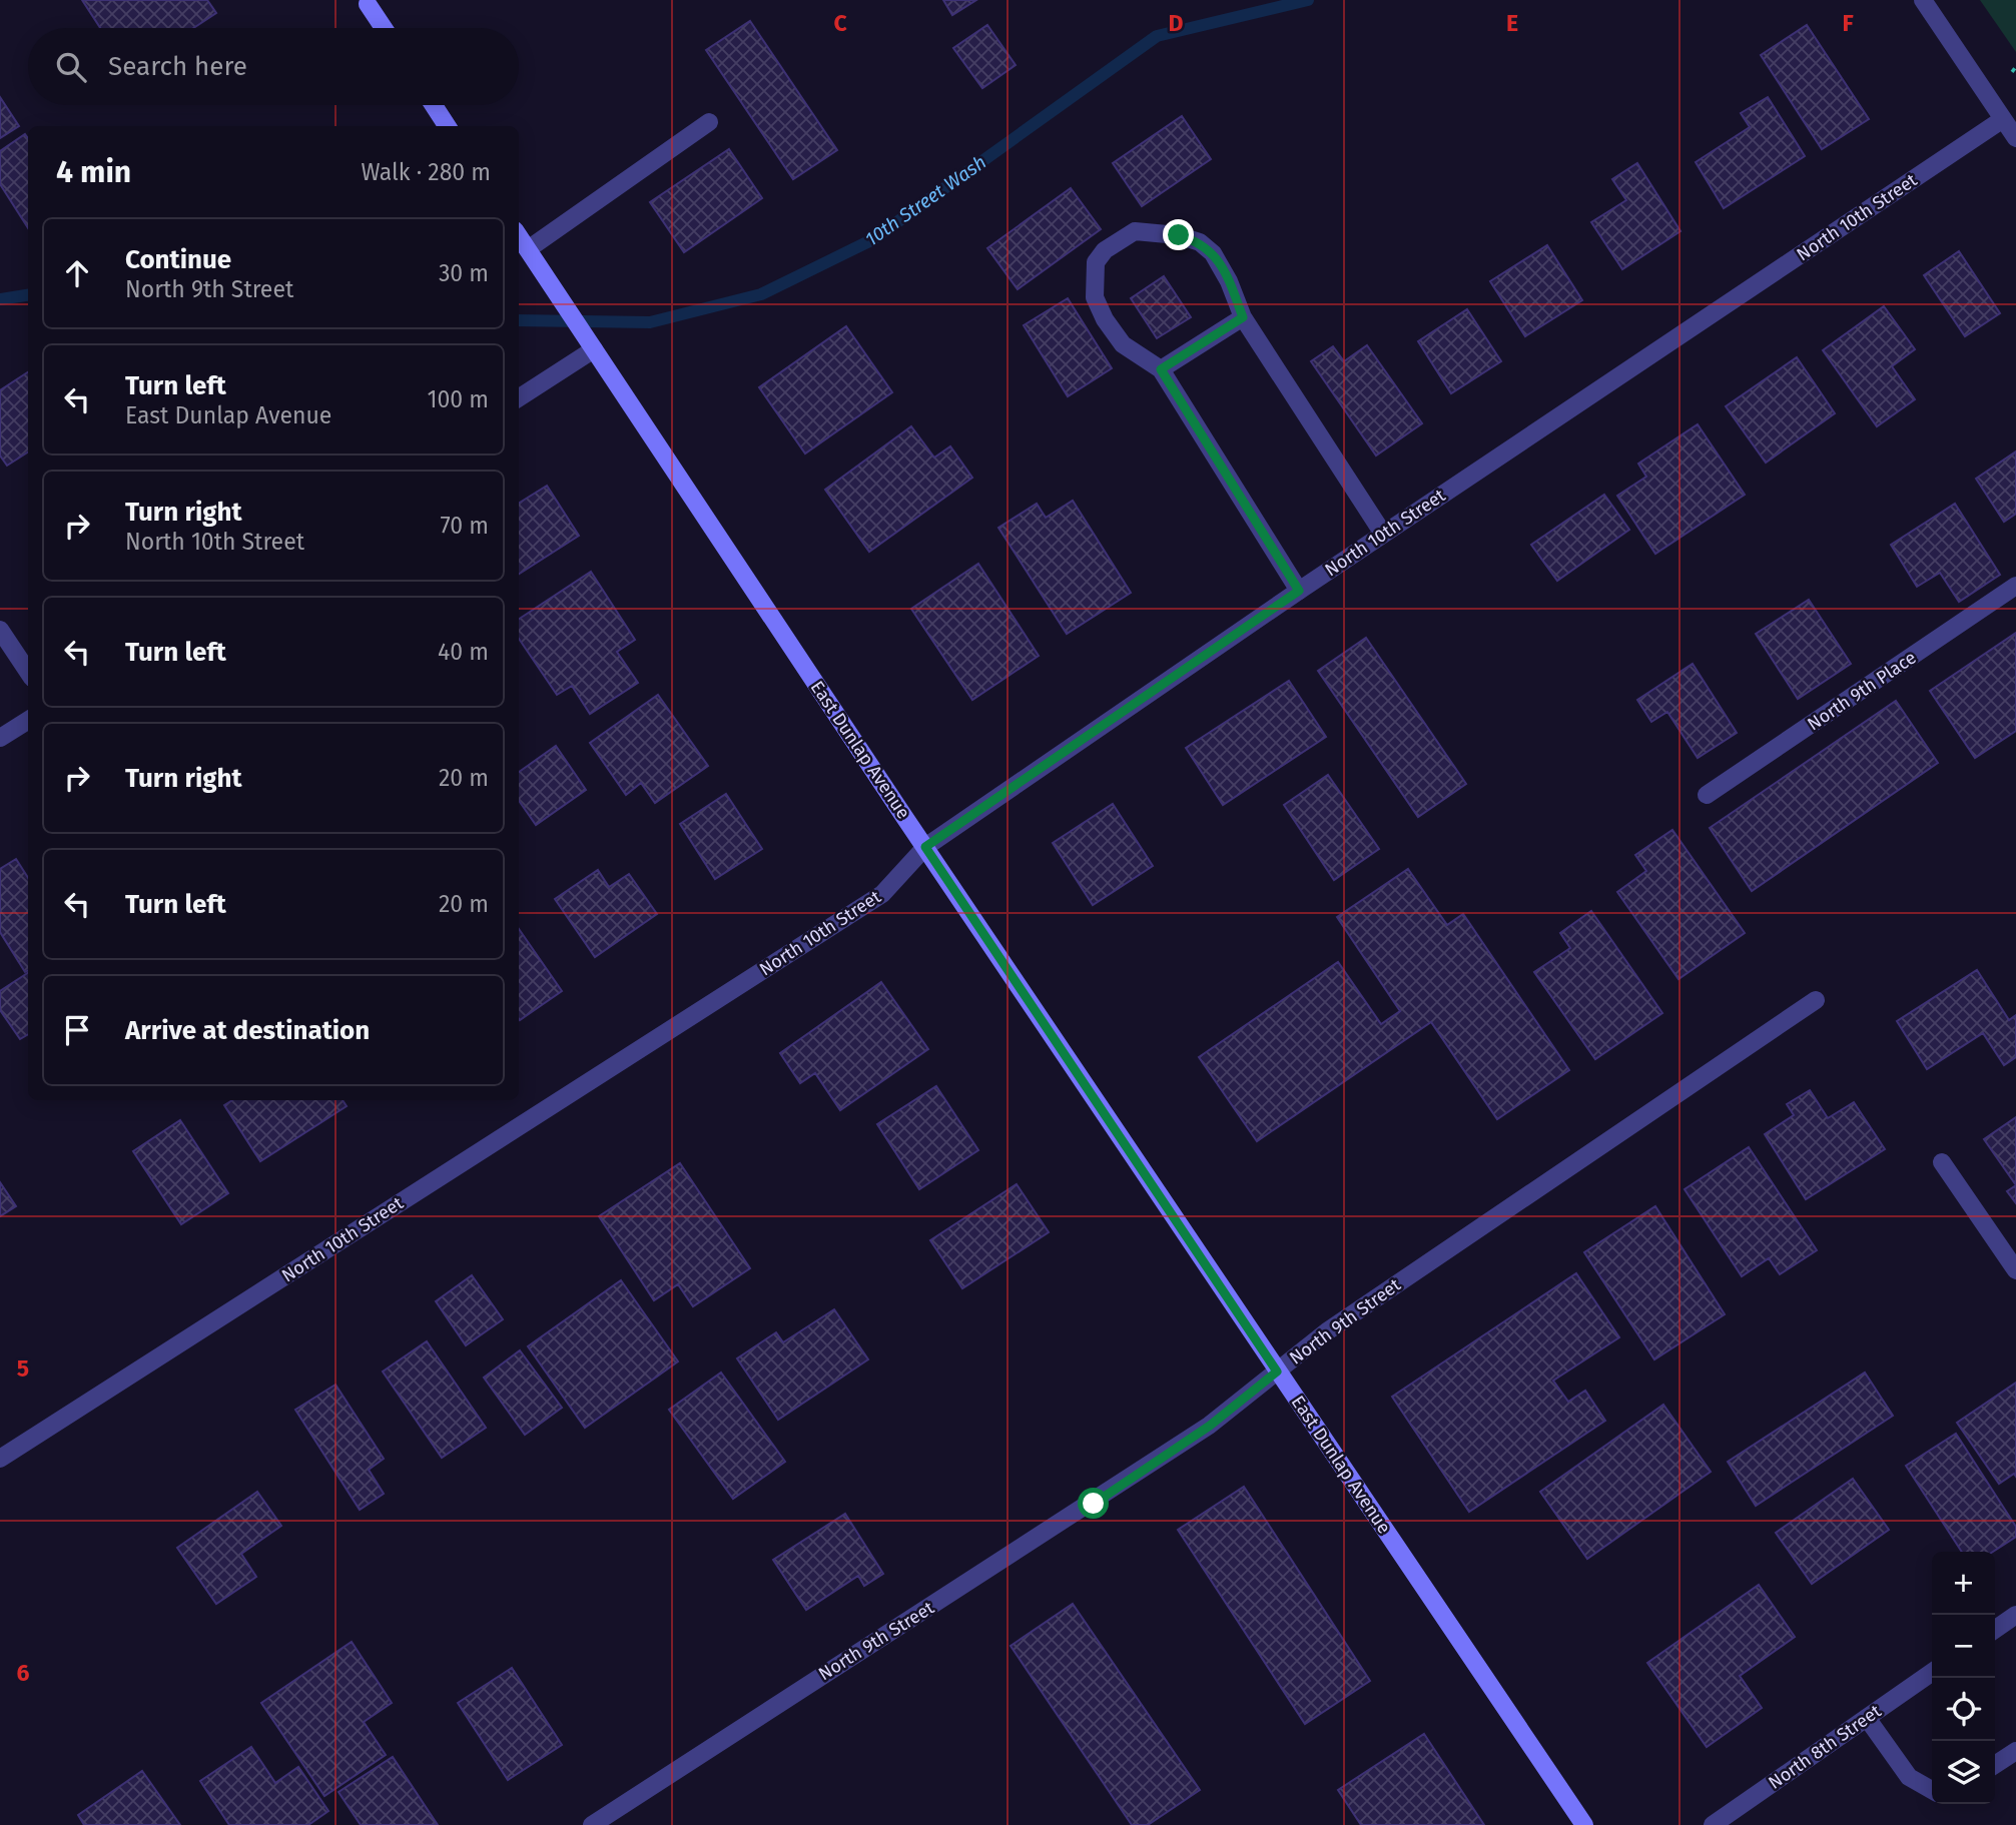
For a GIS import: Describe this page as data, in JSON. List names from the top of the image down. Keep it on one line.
{"streets":{"street":["North 10th Street","North 9th Place","East Dunlap Avenue","North 9th Street","North 8th Street"]},"crossings":[["North 10th Street","East Dunlap Avenue"],["East Dunlap Avenue","North 9th Street"]],"water":["10th Street Wash"],"page":{"search":"Search here","heading":["4 min","Walk · 280 m"],"list":[["Continue","North 9th Street","30 m"],["Turn left","East Dunlap Avenue","100 m"],["Turn right","North 10th Street","70 m"],["Turn left","40 m"],["Turn right","20 m"],["Turn left","20 m"],"Arrive at destination"],"map_buttons":["+","−"]},"grid":{"columns":["C","D","E","F"],"rows":["5","6"]}}
